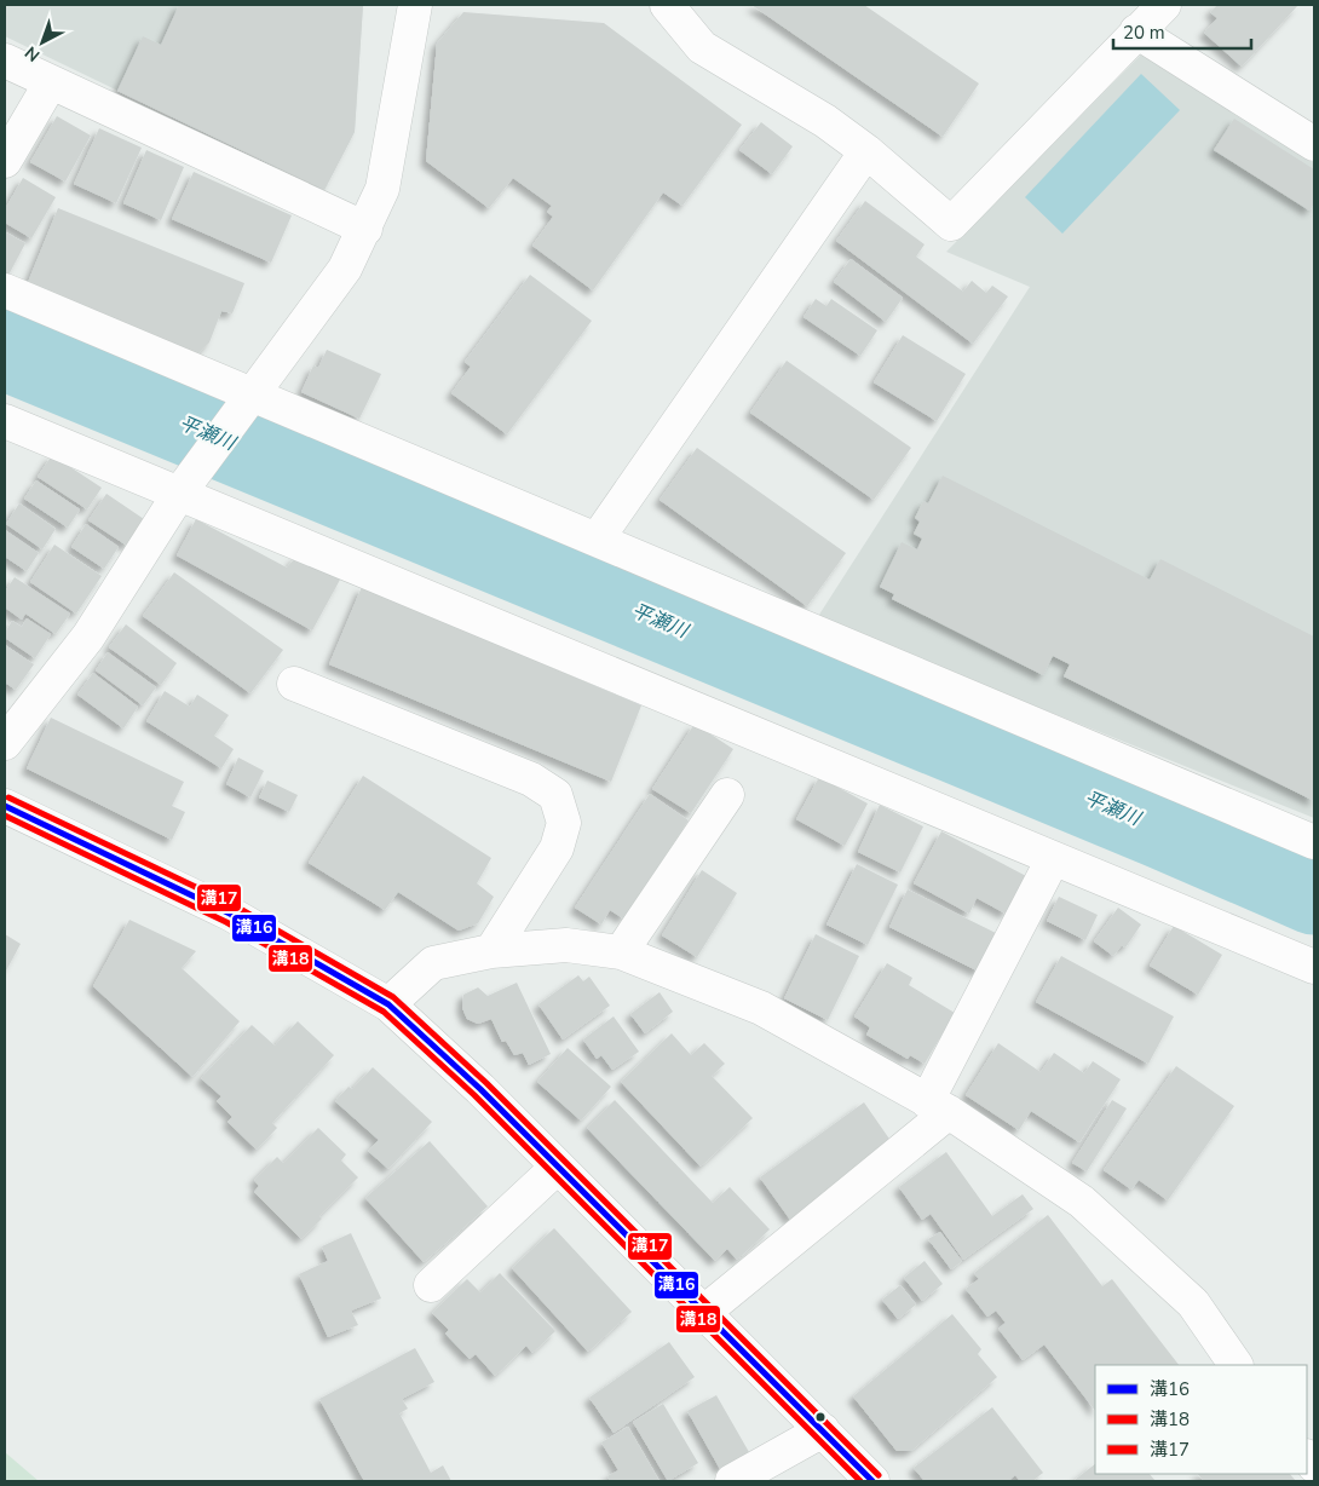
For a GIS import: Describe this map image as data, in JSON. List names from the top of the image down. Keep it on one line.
{"water":["平瀬川"],"lines":["transit line 溝17","transit line 溝16","transit line 溝18"],"legend":["溝16","溝18","溝17"],"scale_bar":"20 m","north":"bottom left"}
